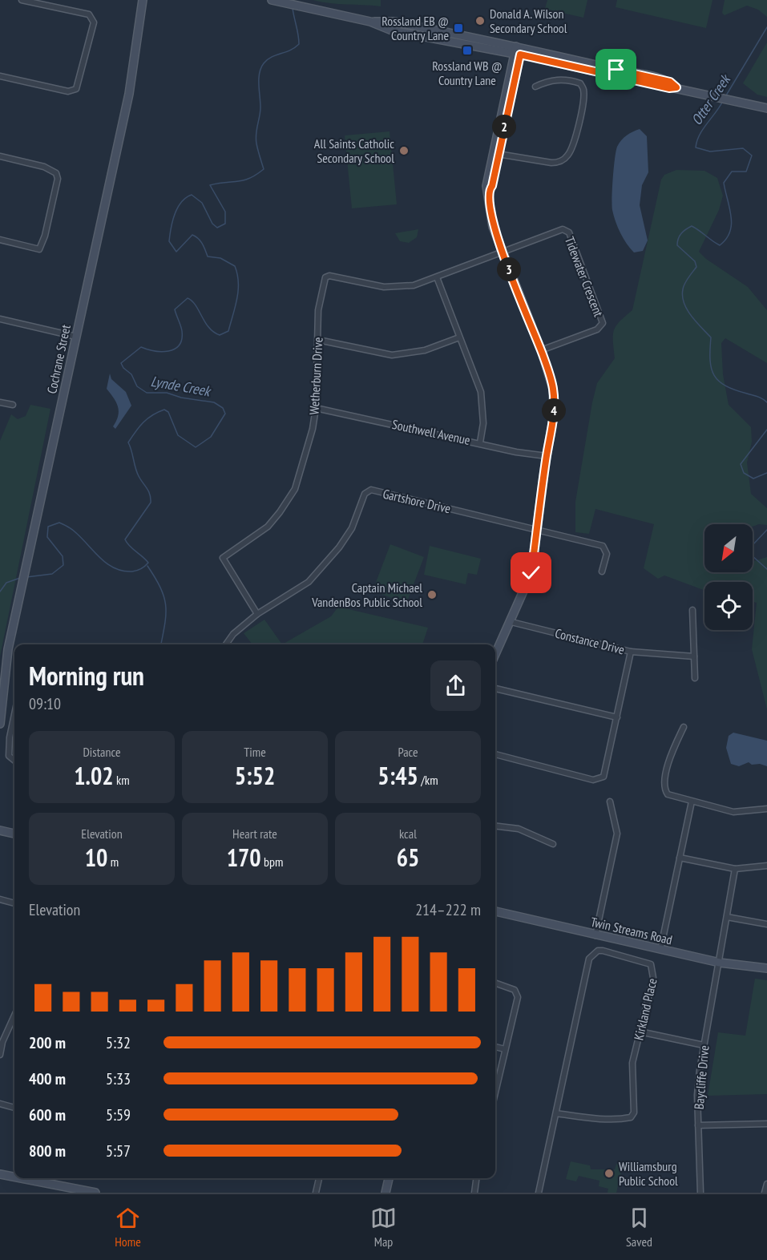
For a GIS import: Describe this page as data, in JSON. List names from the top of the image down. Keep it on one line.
{"streets":{"street":["Tidewater Crescent","Cochrane Street","Wetherburn Drive","Southwell Avenue","Gartshore Drive","Constance Drive","Twin Streams Road","Kirkland Place","Baycliffe Drive"]},"crossings":[["Tidewater Crescent","Wetherburn Drive"],["Wetherburn Drive","Southwell Avenue"],["Wetherburn Drive","Gartshore Drive"],["Twin Streams Road","Baycliffe Drive"]],"water":["Otter Creek","Lynde Creek"],"places":{"other":["Donald A. Wilson Secondary School","All Saints Catholic Secondary School","Captain Michael VandenBos Public School","Williamsburg Public School"],"transit":["Rossland EB @ Country Lane","Rossland WB @ Country Lane"]},"north":"bottom left","page":{"pins":["2","3","4"],"heading":["Morning run","09:10"],"stats":[["Distance","1.02 km"],["Time","5:52"],["Pace","5:45 /km"],["Elevation","10 m"],["Heart rate","170 bpm"],["kcal","65"]],"chart":["Elevation","214–222 m"],"list":[{"name":"200 m","note":"5:32"},{"name":"400 m","note":"5:33"},{"name":"600 m","note":"5:59"},{"name":"800 m","note":"5:57"}],"tabs":["Home","Map","Saved"]}}
